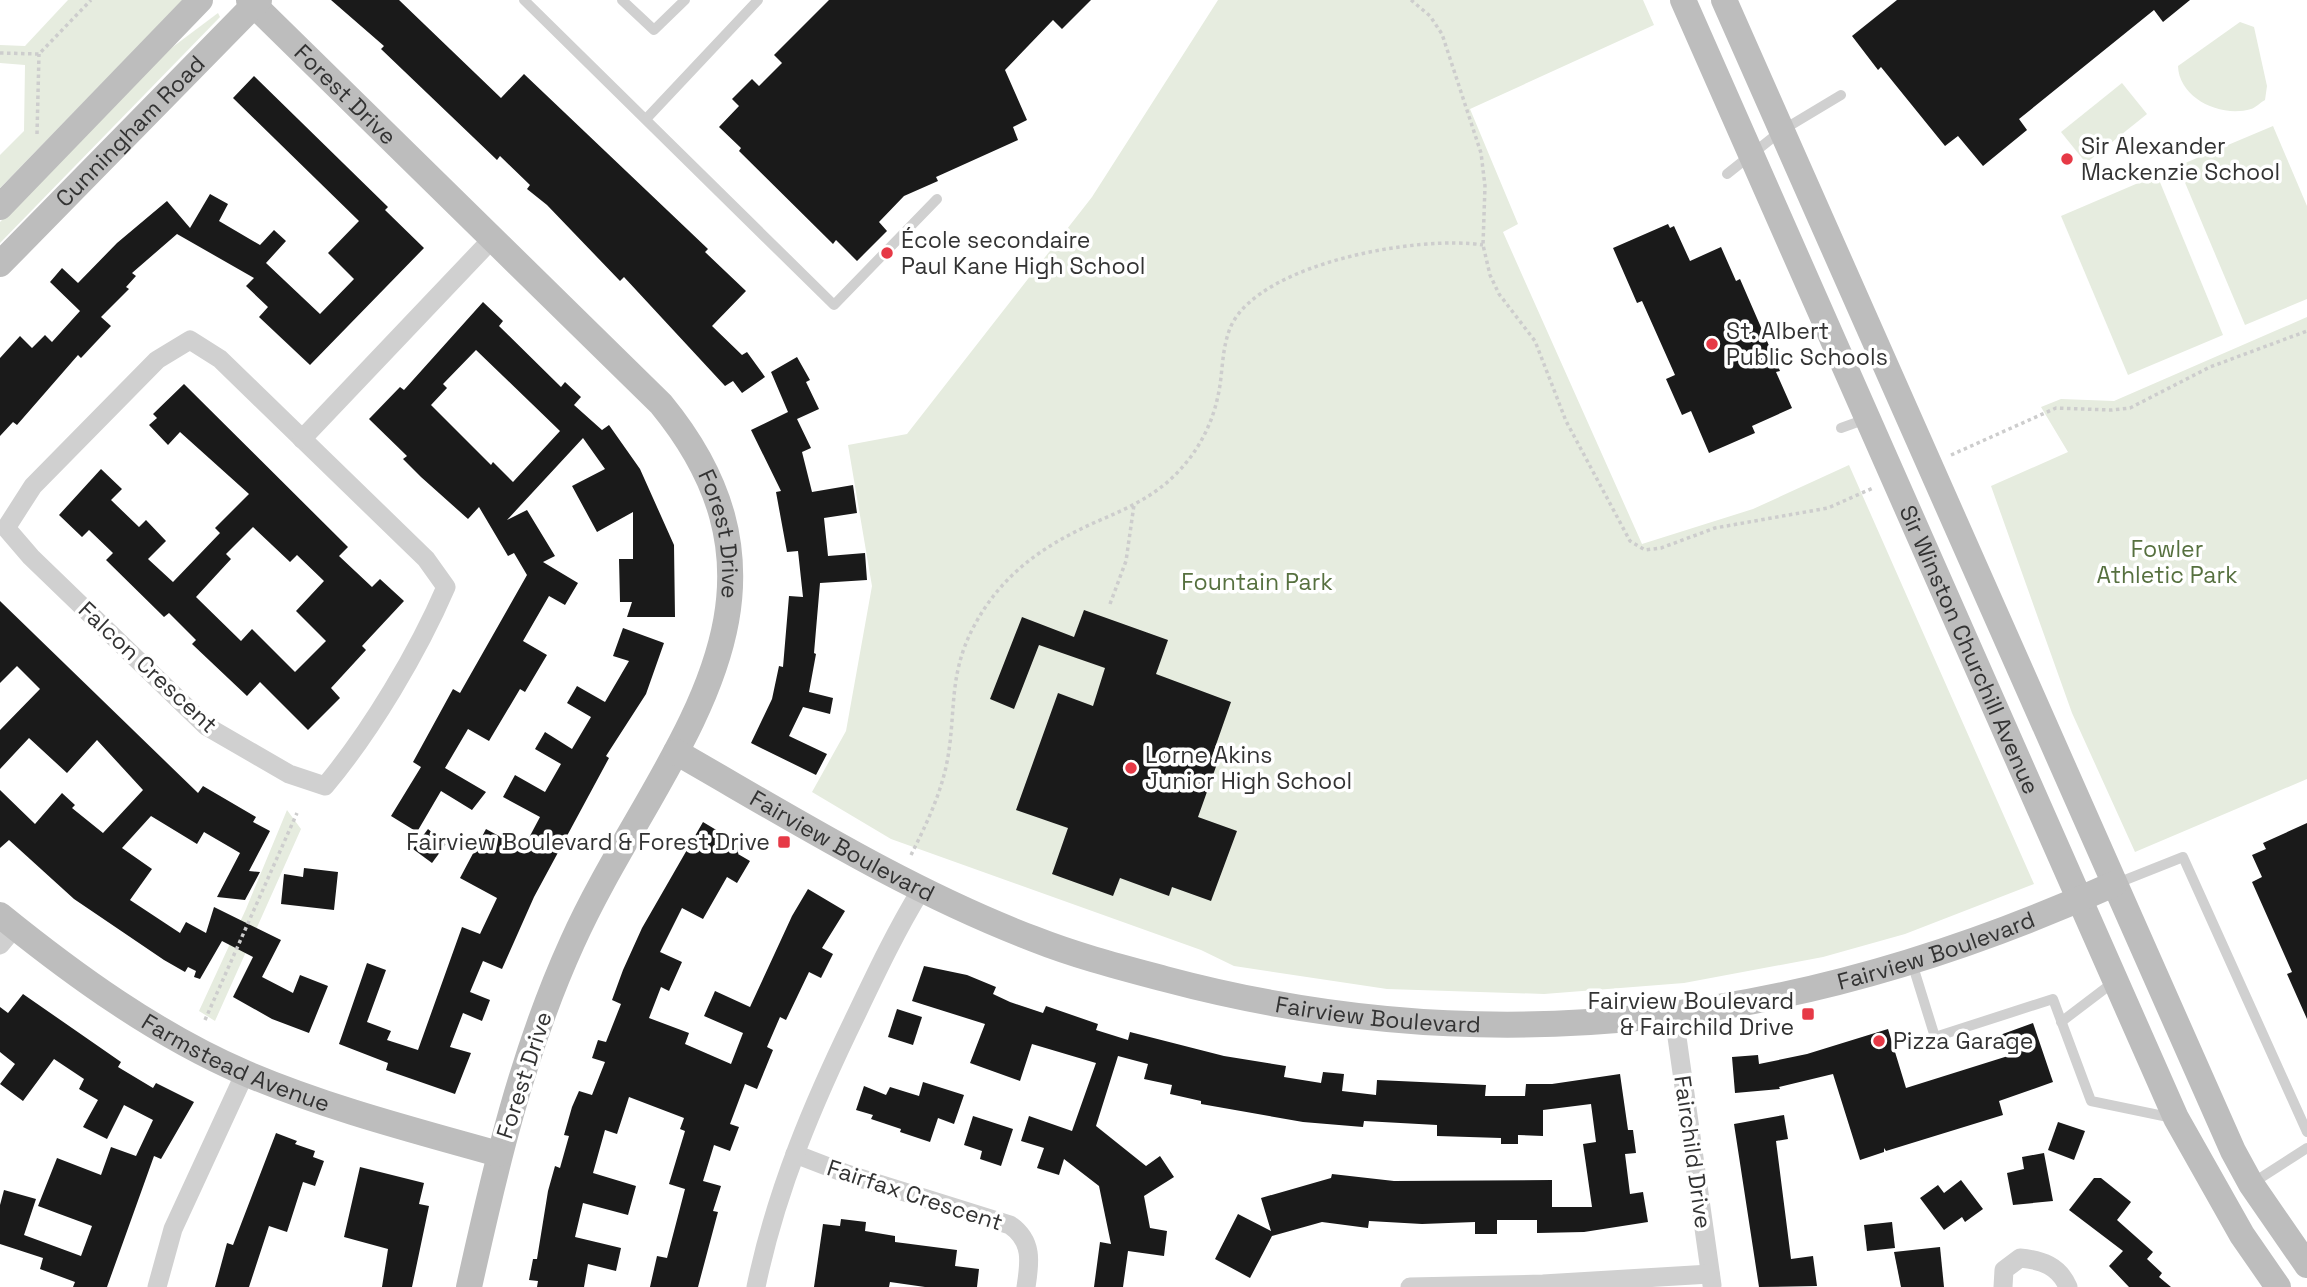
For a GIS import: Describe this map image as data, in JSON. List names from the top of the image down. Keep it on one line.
{"streets":{"street":["Forest Drive","Cunningham Road","Sir Winston Churchill Avenue","Falcon Crescent","Fairview Boulevard","Farmstead Avenue","Fairchild Drive","Fairfax Crescent"]},"crossings":[["Forest Drive","Cunningham Road"],["Forest Drive","Fairview Boulevard"],["Forest Drive","Farmstead Avenue"],["Sir Winston Churchill Avenue","Fairview Boulevard"],["Fairview Boulevard","Fairchild Drive"]],"parks":["Fowler Athletic Park","Fountain Park"],"places":{"other":["Sir Alexander Mackenzie School","École secondaire Paul Kane High School","St. Albert Public Schools","Lorne Akins Junior High School","Pizza Garage"],"transit":["Fairview Boulevard & Forest Drive","Fairview Boulevard & Fairchild Drive"]}}
